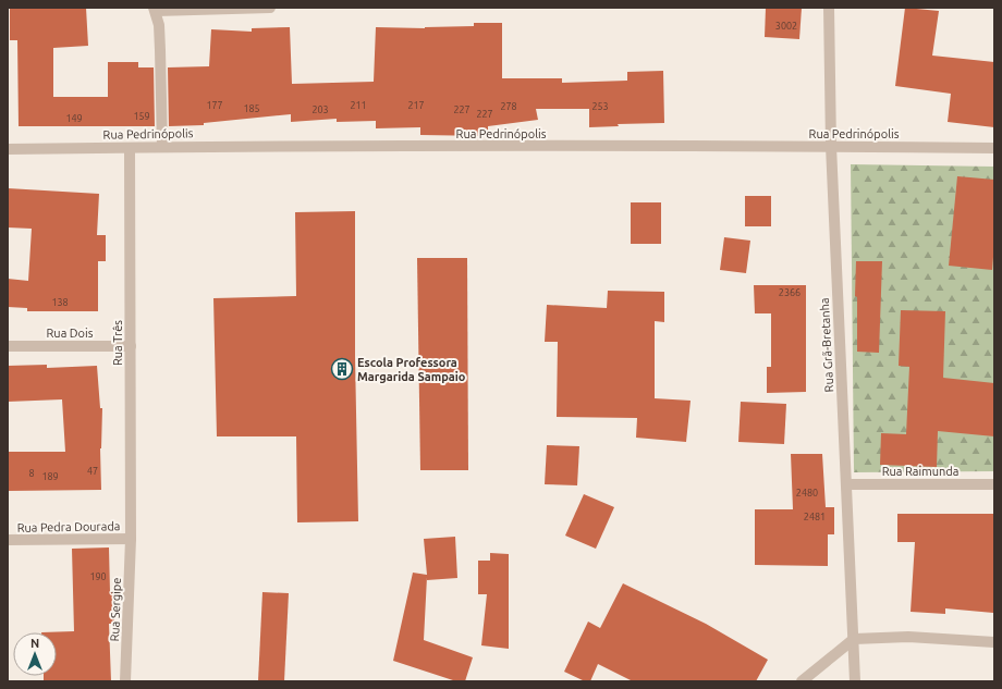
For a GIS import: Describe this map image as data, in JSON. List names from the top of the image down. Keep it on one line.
{"streets":{"street":["Rua Pedrinópolis","Rua Dois","Rua Três","Rua Grã-Bretanha","Rua Raimunda","Rua Pedra Dourada","Rua Sergipe"]},"crossings":[["Rua Pedrinópolis","Rua Três"],["Rua Pedrinópolis","Rua Grã-Bretanha"],["Rua Dois","Rua Três"],["Rua Três","Rua Pedra Dourada"],["Rua Três","Rua Sergipe"],["Rua Grã-Bretanha","Rua Raimunda"],["Rua Pedra Dourada","Rua Sergipe"]],"places":{"building":["Escola Professora Margarida Sampaio"]},"house_numbers":["3002","177","211","217","278","253","185","203","227","227","159","149","2366","138","47","8","189","2480","2481","190"],"north":"top"}
